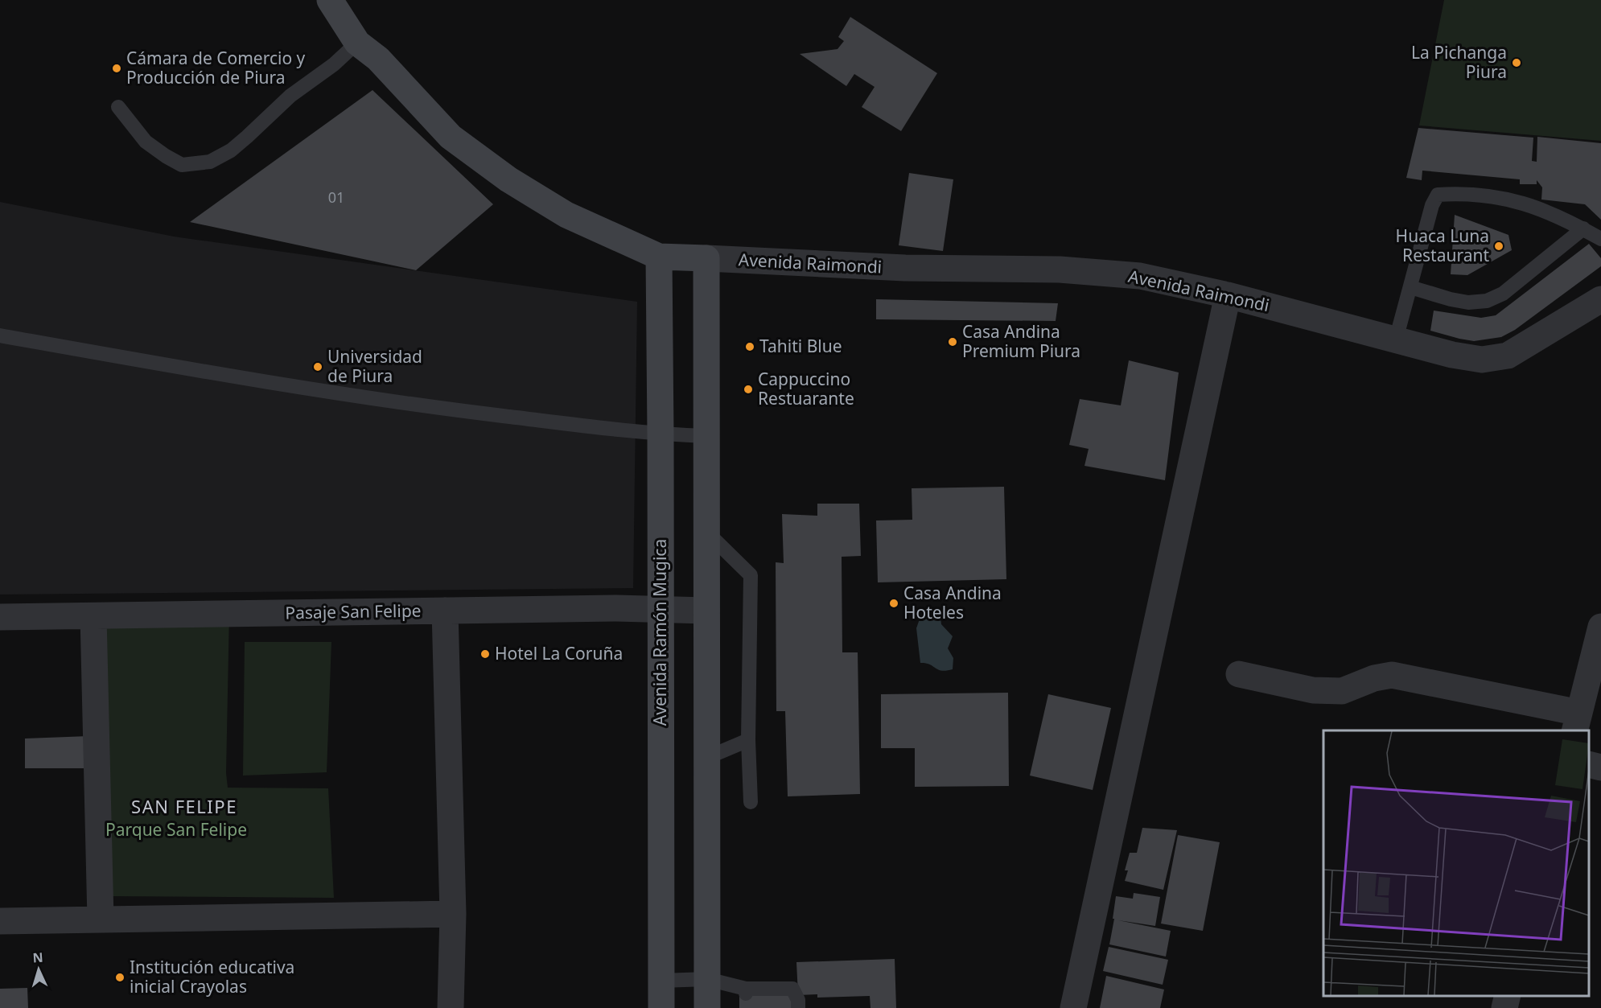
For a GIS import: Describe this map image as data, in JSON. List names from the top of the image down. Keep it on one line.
{"streets":{"street":["Avenida Raimondi","Pasaje San Felipe","Avenida Ramón Mugica"]},"crossings":[["Avenida Raimondi","Avenida Ramón Mugica"],["Pasaje San Felipe","Avenida Ramón Mugica"]],"districts":["SAN FELIPE"],"parks":["Parque San Felipe"],"places":["La Pichanga Piura","Cámara de Comercio y Producción de Piura","Huaca Luna Restaurant","Casa Andina Premium Piura","Tahiti Blue","Universidad de Piura","Cappuccino Restuarante","Casa Andina Hoteles","Hotel La Coruña","Institución educativa inicial Crayolas"],"house_numbers":["01"],"north":"top"}
